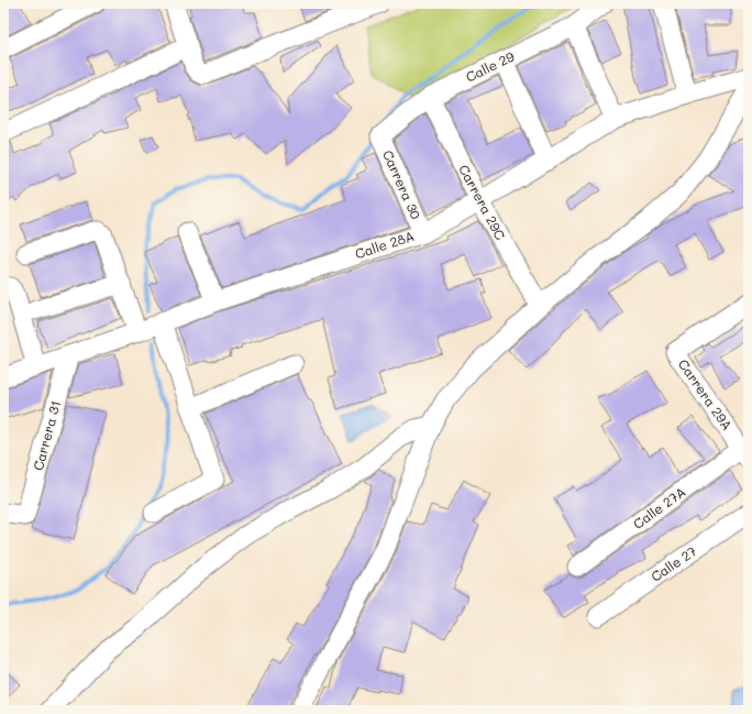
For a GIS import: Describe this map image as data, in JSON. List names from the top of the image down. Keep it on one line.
{"streets":{"street":["Calle 29","Carrera 30","Carrera 29C","Calle 28A","Carrera 29A","Carrera 31","Calle 27A","Calle 27"]},"crossings":[["Calle 29","Carrera 30"],["Calle 29","Carrera 29C"],["Carrera 30","Calle 28A"],["Carrera 29C","Calle 28A"],["Calle 28A","Carrera 31"],["Carrera 29A","Calle 27A"]]}
